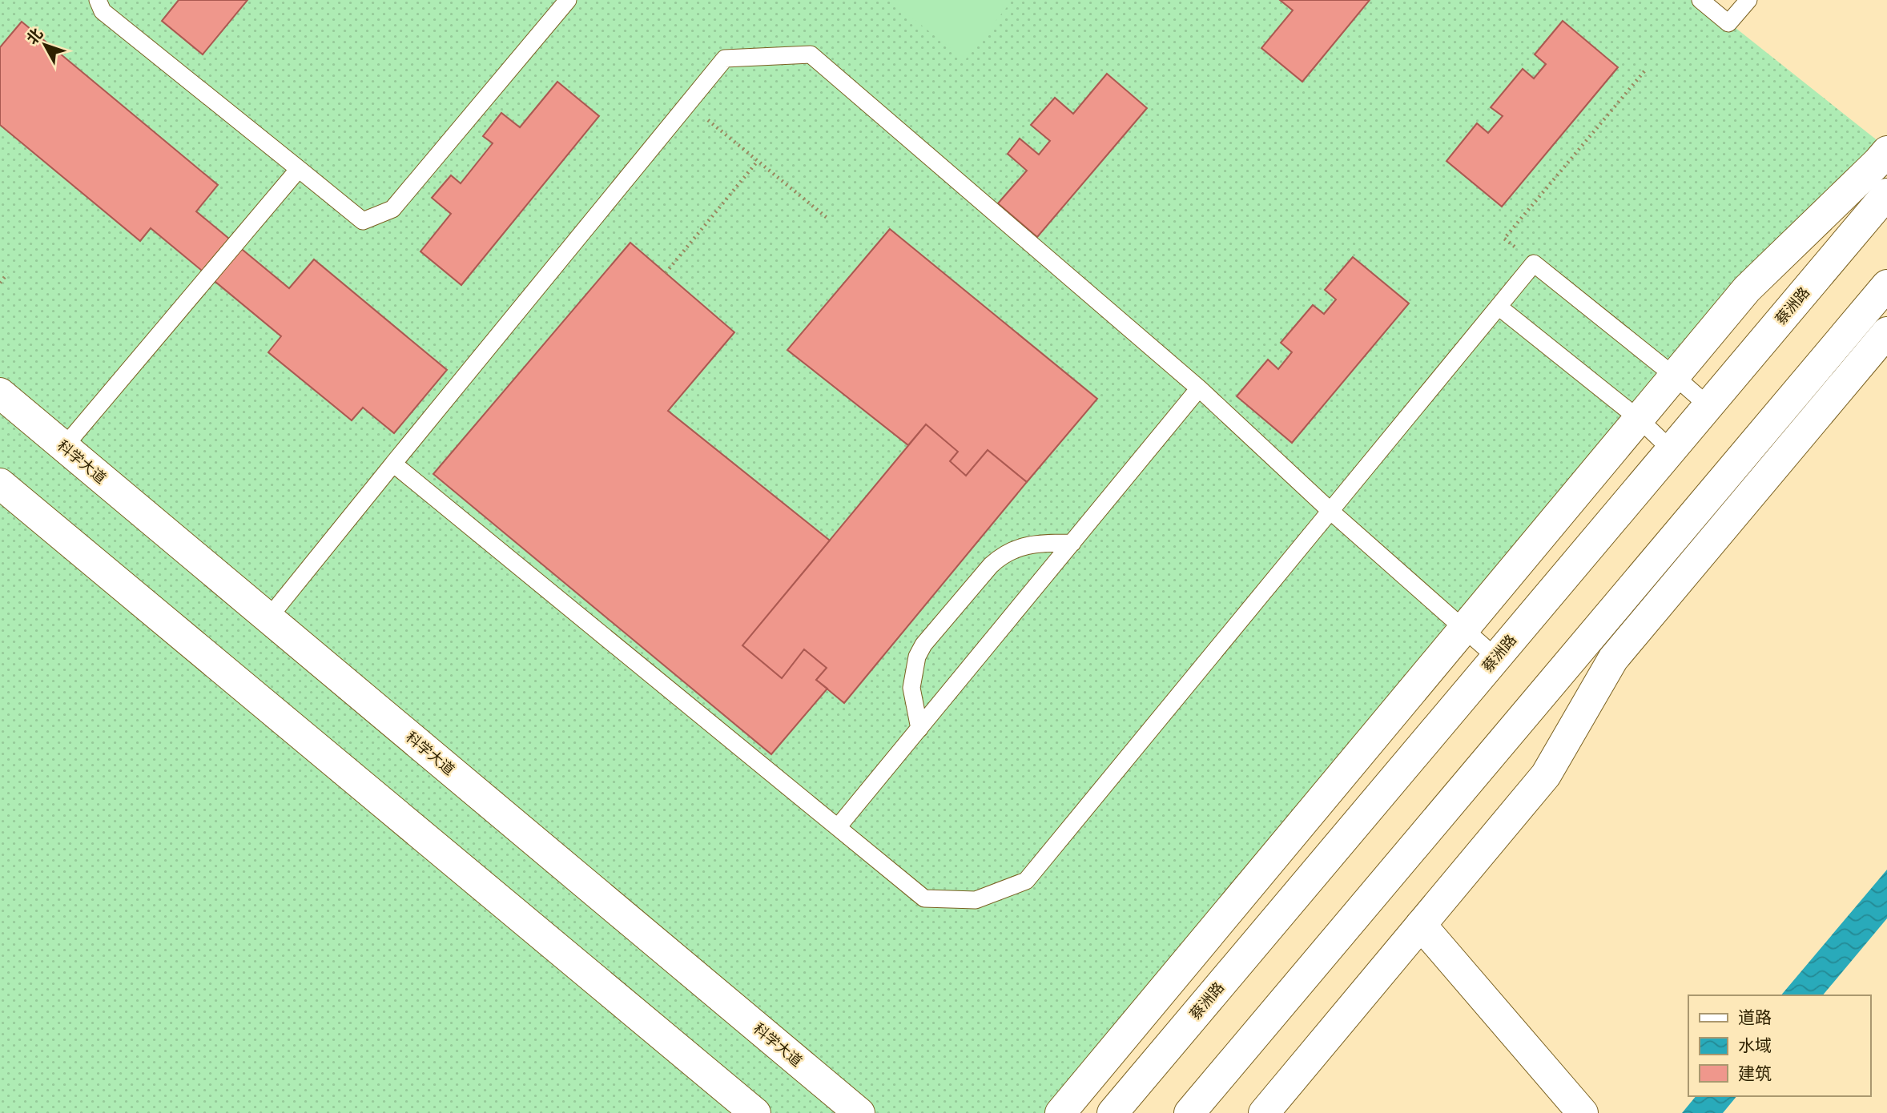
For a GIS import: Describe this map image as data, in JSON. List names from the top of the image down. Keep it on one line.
{"streets":{"main road":["蔡洲路","科学大道"]},"legend":["道路","水域","建筑"],"north":"top left"}
